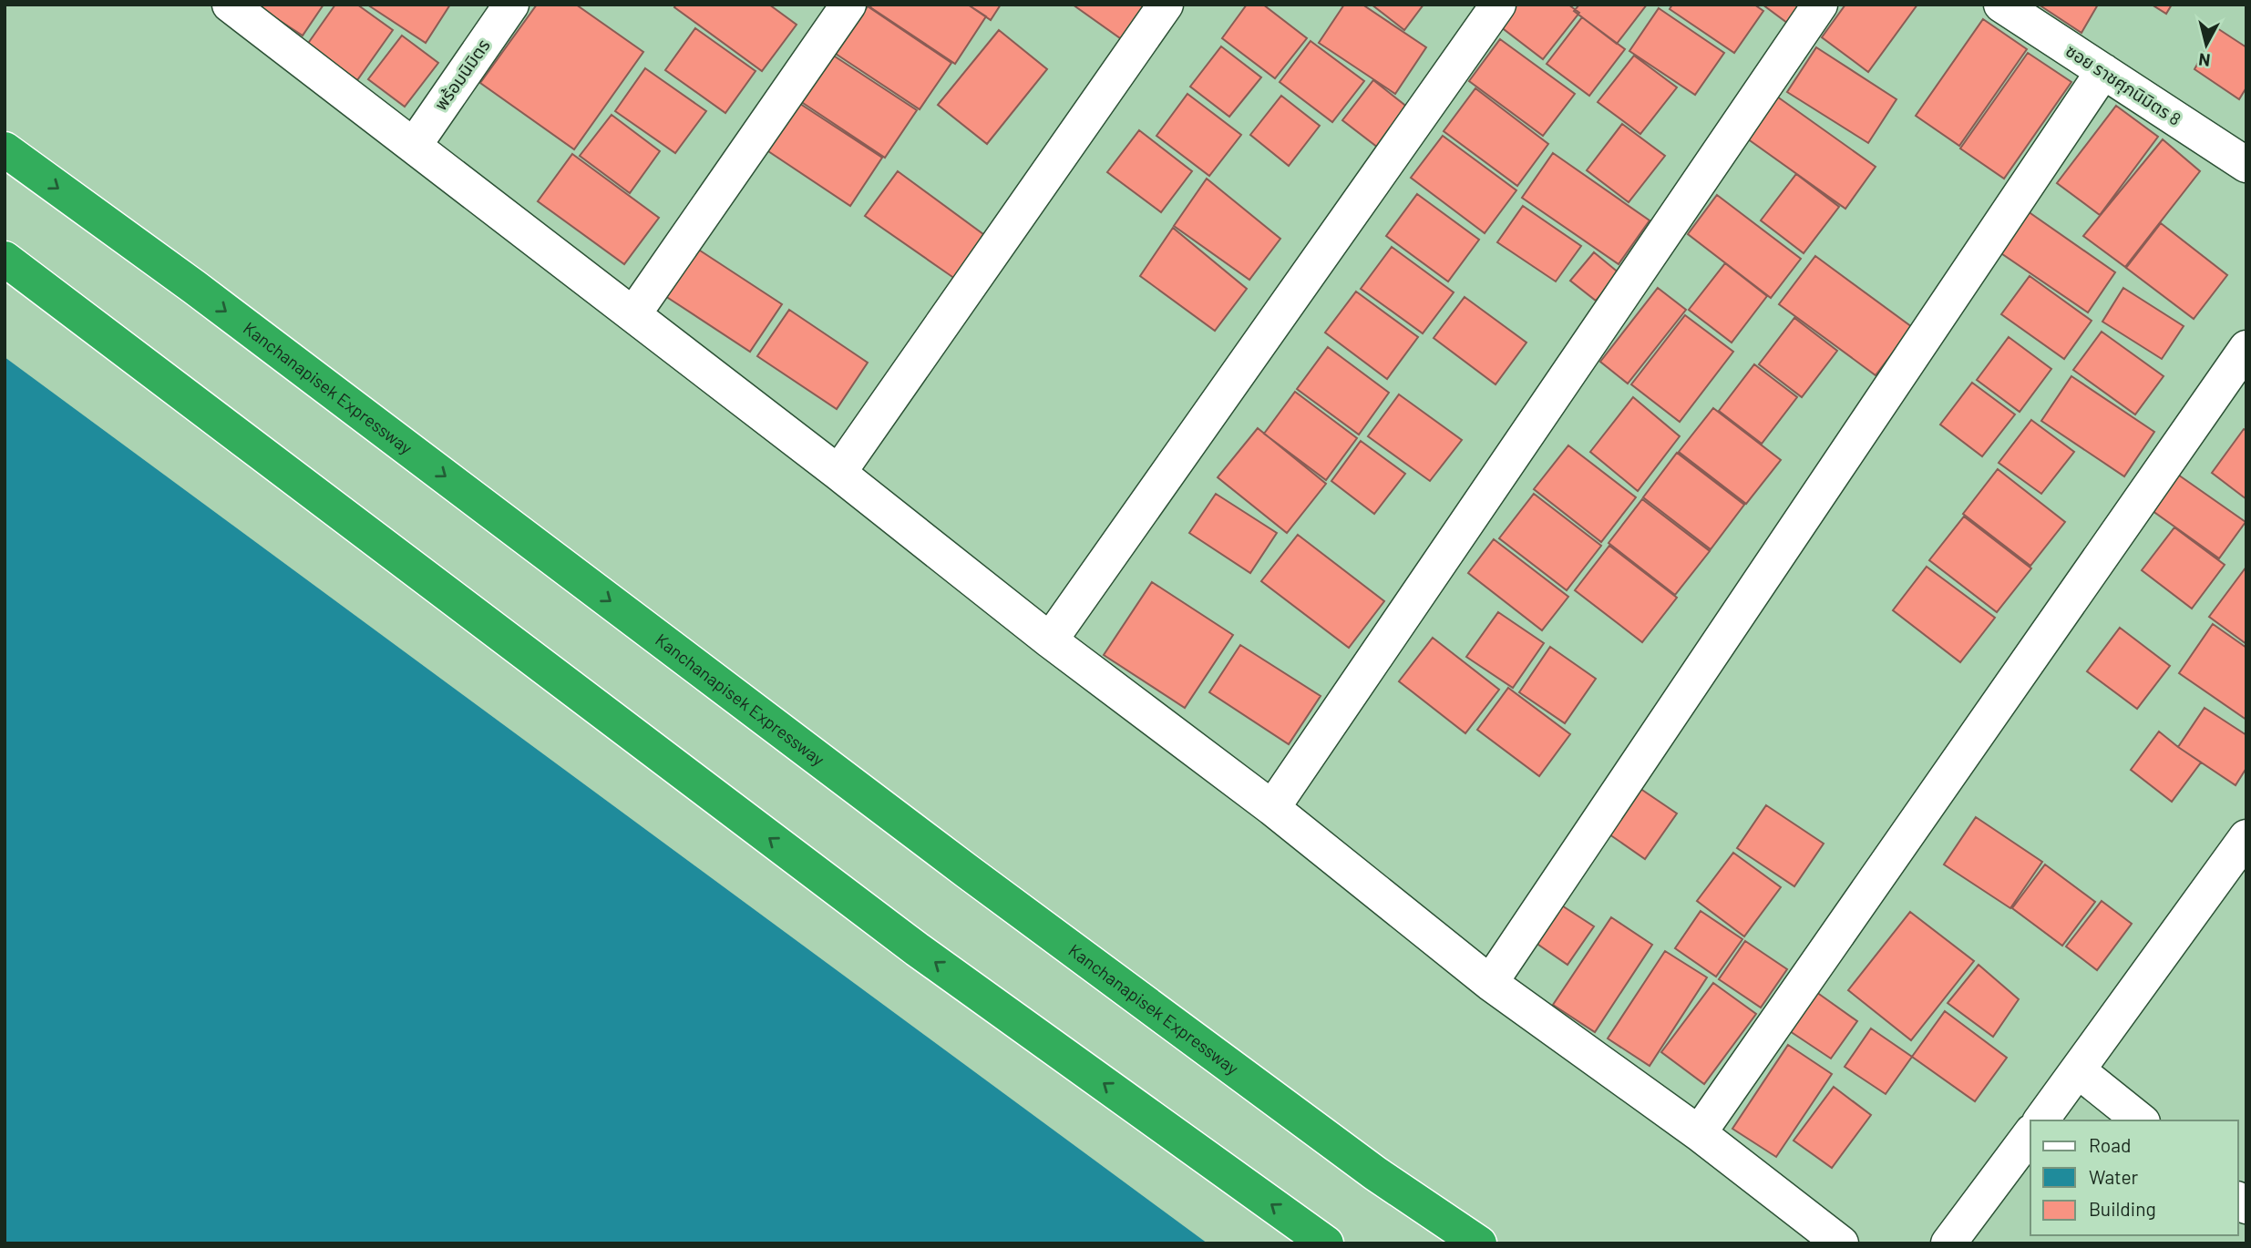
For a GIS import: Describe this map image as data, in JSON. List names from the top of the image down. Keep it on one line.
{"streets":{"highway":["Kanchanapisek Expressway"],"street":["พร้อมนิมิตร","ซอย ราชศุภนิมิตร 8"]},"legend":["Road","Water","Building"],"north":"bottom"}
